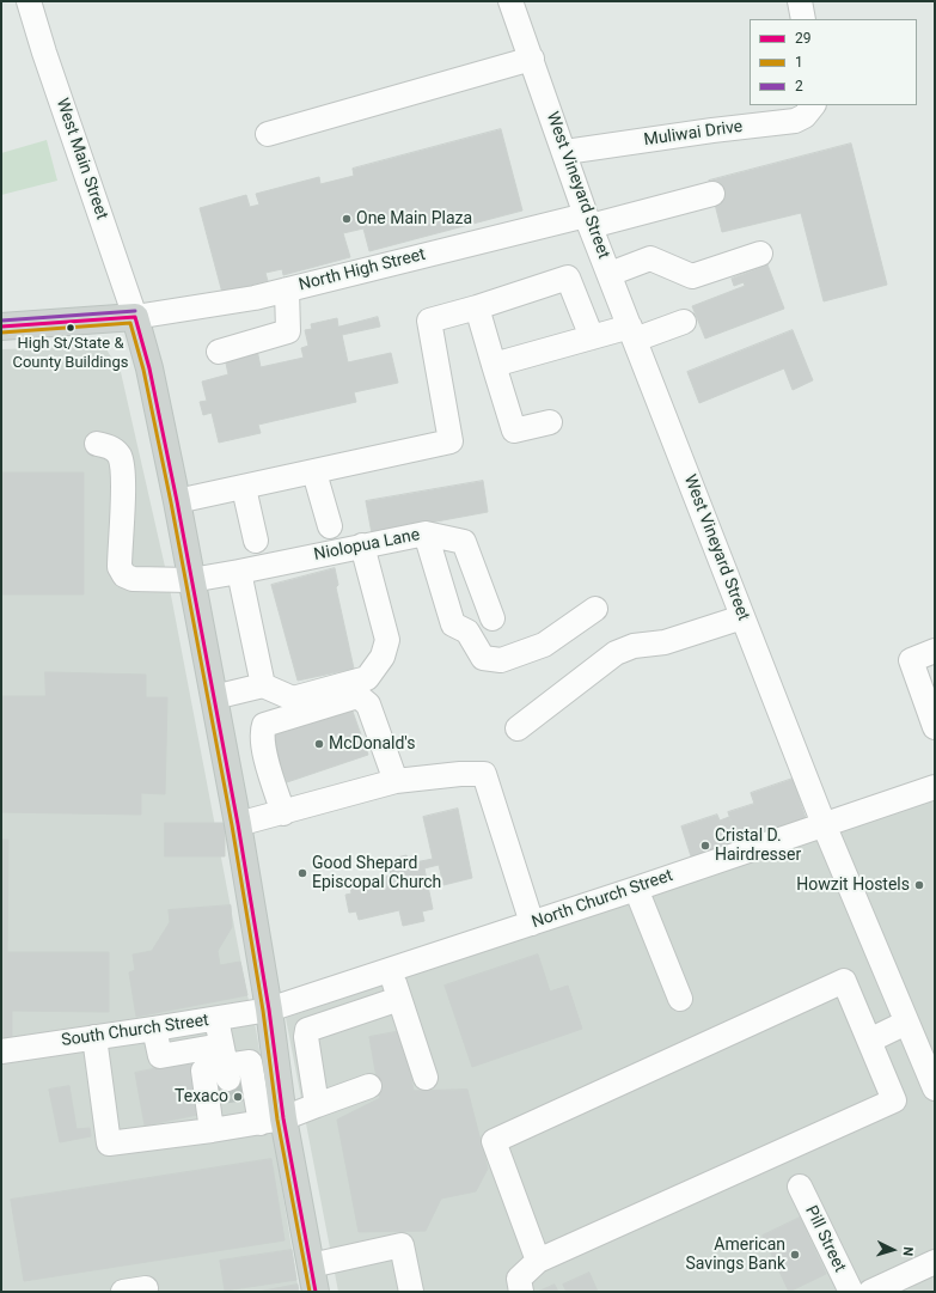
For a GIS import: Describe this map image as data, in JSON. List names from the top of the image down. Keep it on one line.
{"streets":{"street":["Muliwai Drive","West Main Street","West Vineyard Street","North High Street","Niolopua Lane","North Church Street","South Church Street","Pill Street"]},"crossings":[["Muliwai Drive","West Vineyard Street"],["West Main Street","North High Street"],["West Vineyard Street","North High Street"],["West Vineyard Street","North Church Street"],["North Church Street","South Church Street"]],"places":["One Main Plaza","High St/State & County Buildings","McDonald's","Cristal D. Hairdresser","Good Shepard Episcopal Church","Howzit Hostels","Texaco","American Savings Bank"],"lines":["transit line 2","transit line 29","transit line 1"],"legend":["29","1","2"],"north":"right"}
